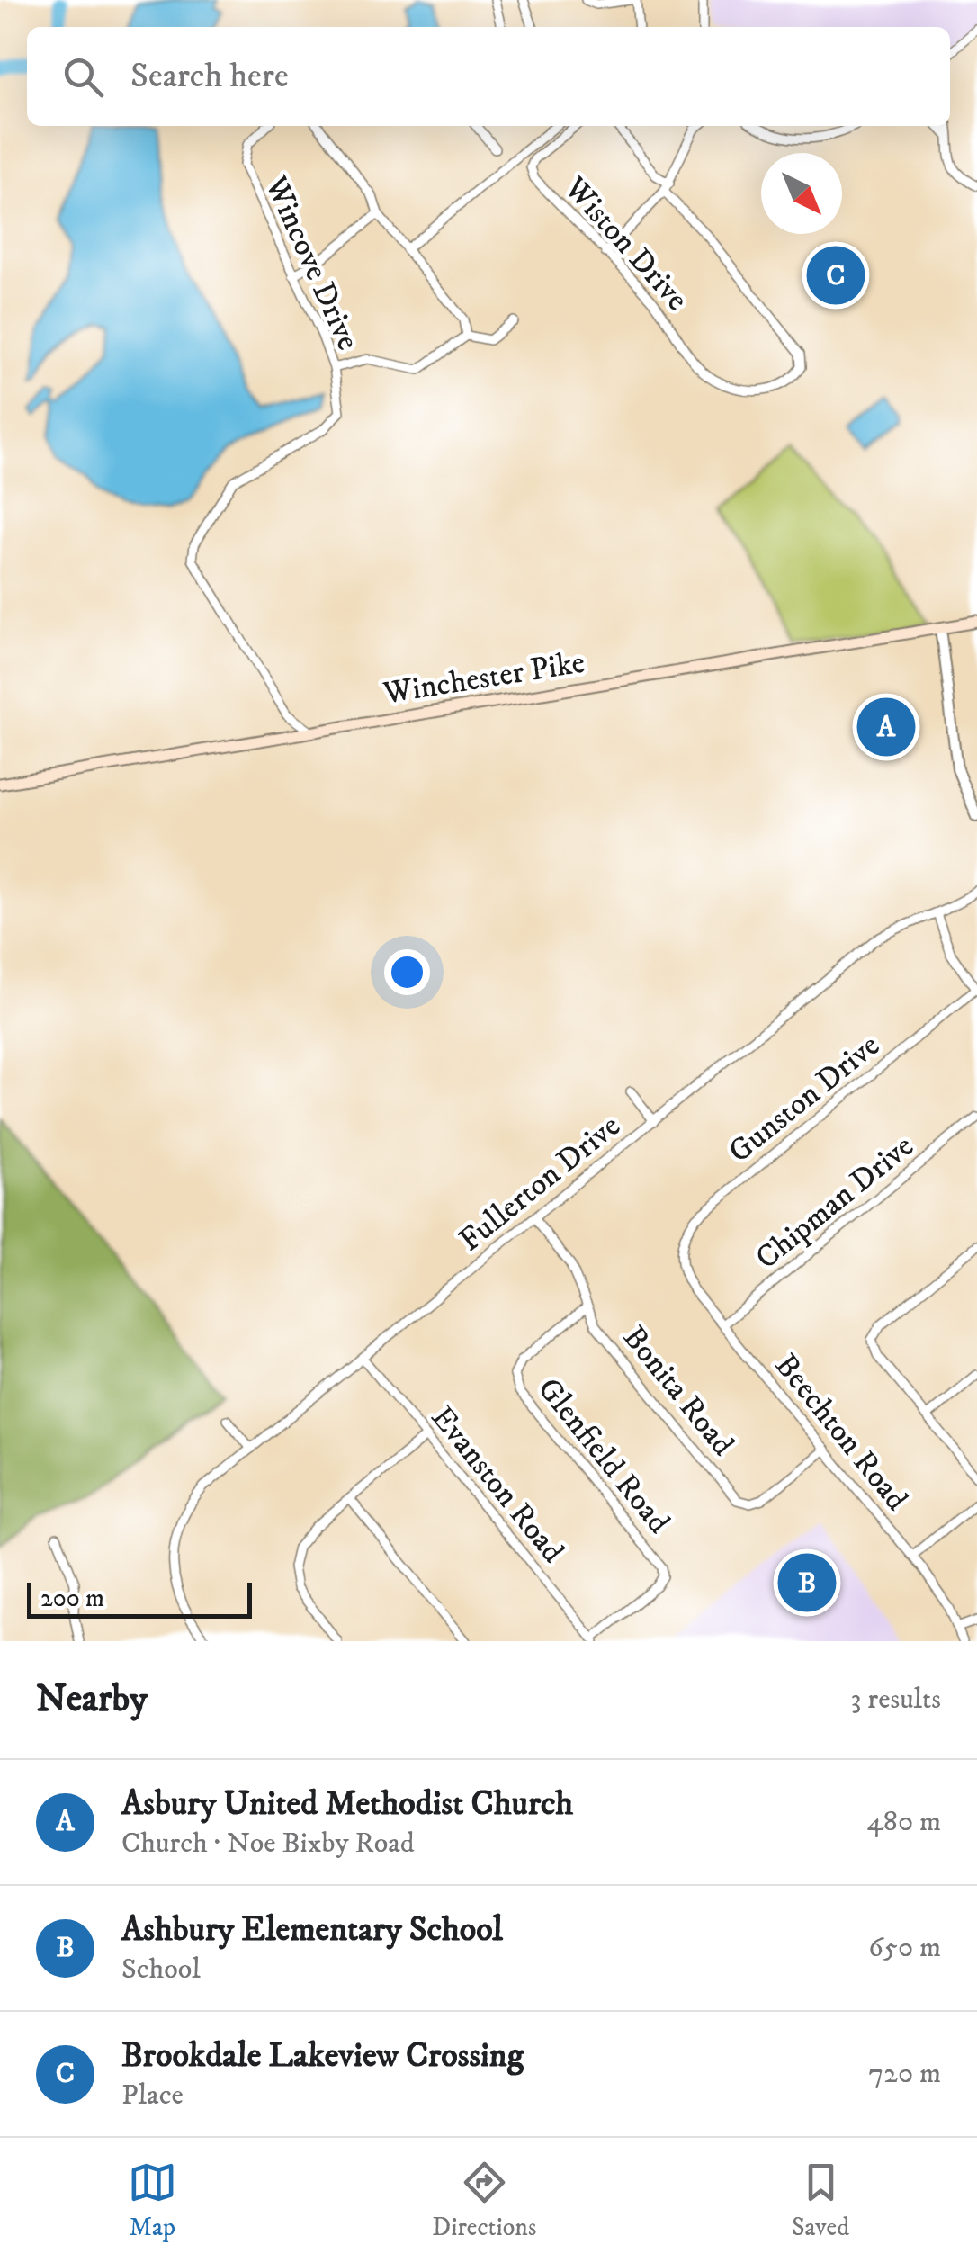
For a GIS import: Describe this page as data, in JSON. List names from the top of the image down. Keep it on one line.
{"streets":{"main road":["Winchester Pike"],"street":["Wiston Drive","Wincove Drive","Gunston Drive","Fullerton Drive","Chipman Drive","Bonita Road","Beechton Road","Glenfield Road","Evanston Road"]},"crossings":[["Wincove Drive","Winchester Pike"],["Gunston Drive","Beechton Road"],["Fullerton Drive","Bonita Road"],["Fullerton Drive","Evanston Road"],["Chipman Drive","Beechton Road"],["Glenfield Road","Evanston Road"]],"scale_bar":"200 m","north":"bottom right","page":{"search":"Search here","pins":["C","A","B"],"scale":"200 m","heading":["Nearby","3 results"],"list":[{"mark":"A","name":"Asbury United Methodist Church","note":"Church · Noe Bixby Road","value":"480 m"},{"mark":"B","name":"Ashbury Elementary School","note":"School","value":"650 m"},{"mark":"C","name":"Brookdale Lakeview Crossing","note":"Place","value":"720 m"}],"nav":["Map","Directions","Saved"]}}
